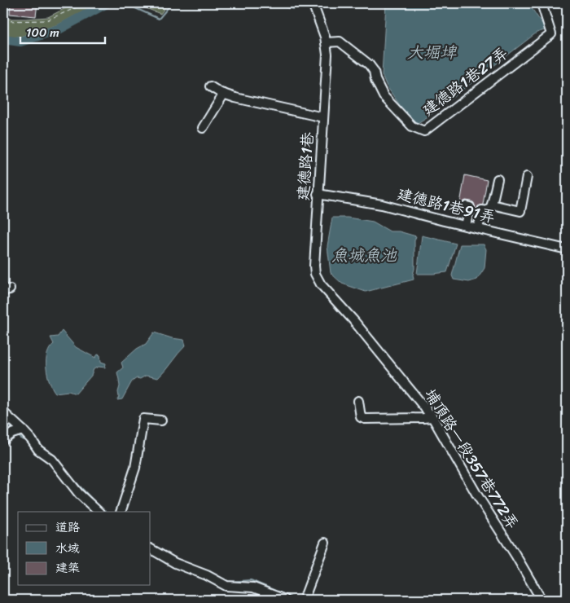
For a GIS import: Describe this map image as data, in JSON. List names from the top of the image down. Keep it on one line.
{"streets":{"street":["建德路1巷27弄","建德路1巷","建德路1巷91弄","埔頂路一段357巷772弄"]},"crossings":[["建德路1巷27弄","建德路1巷"],["建德路1巷","建德路1巷91弄"],["建德路1巷","埔頂路一段357巷772弄"]],"water":["大堀埤","魚城魚池"],"legend":["道路","水域","建築"],"scale_bar":"100 m"}
